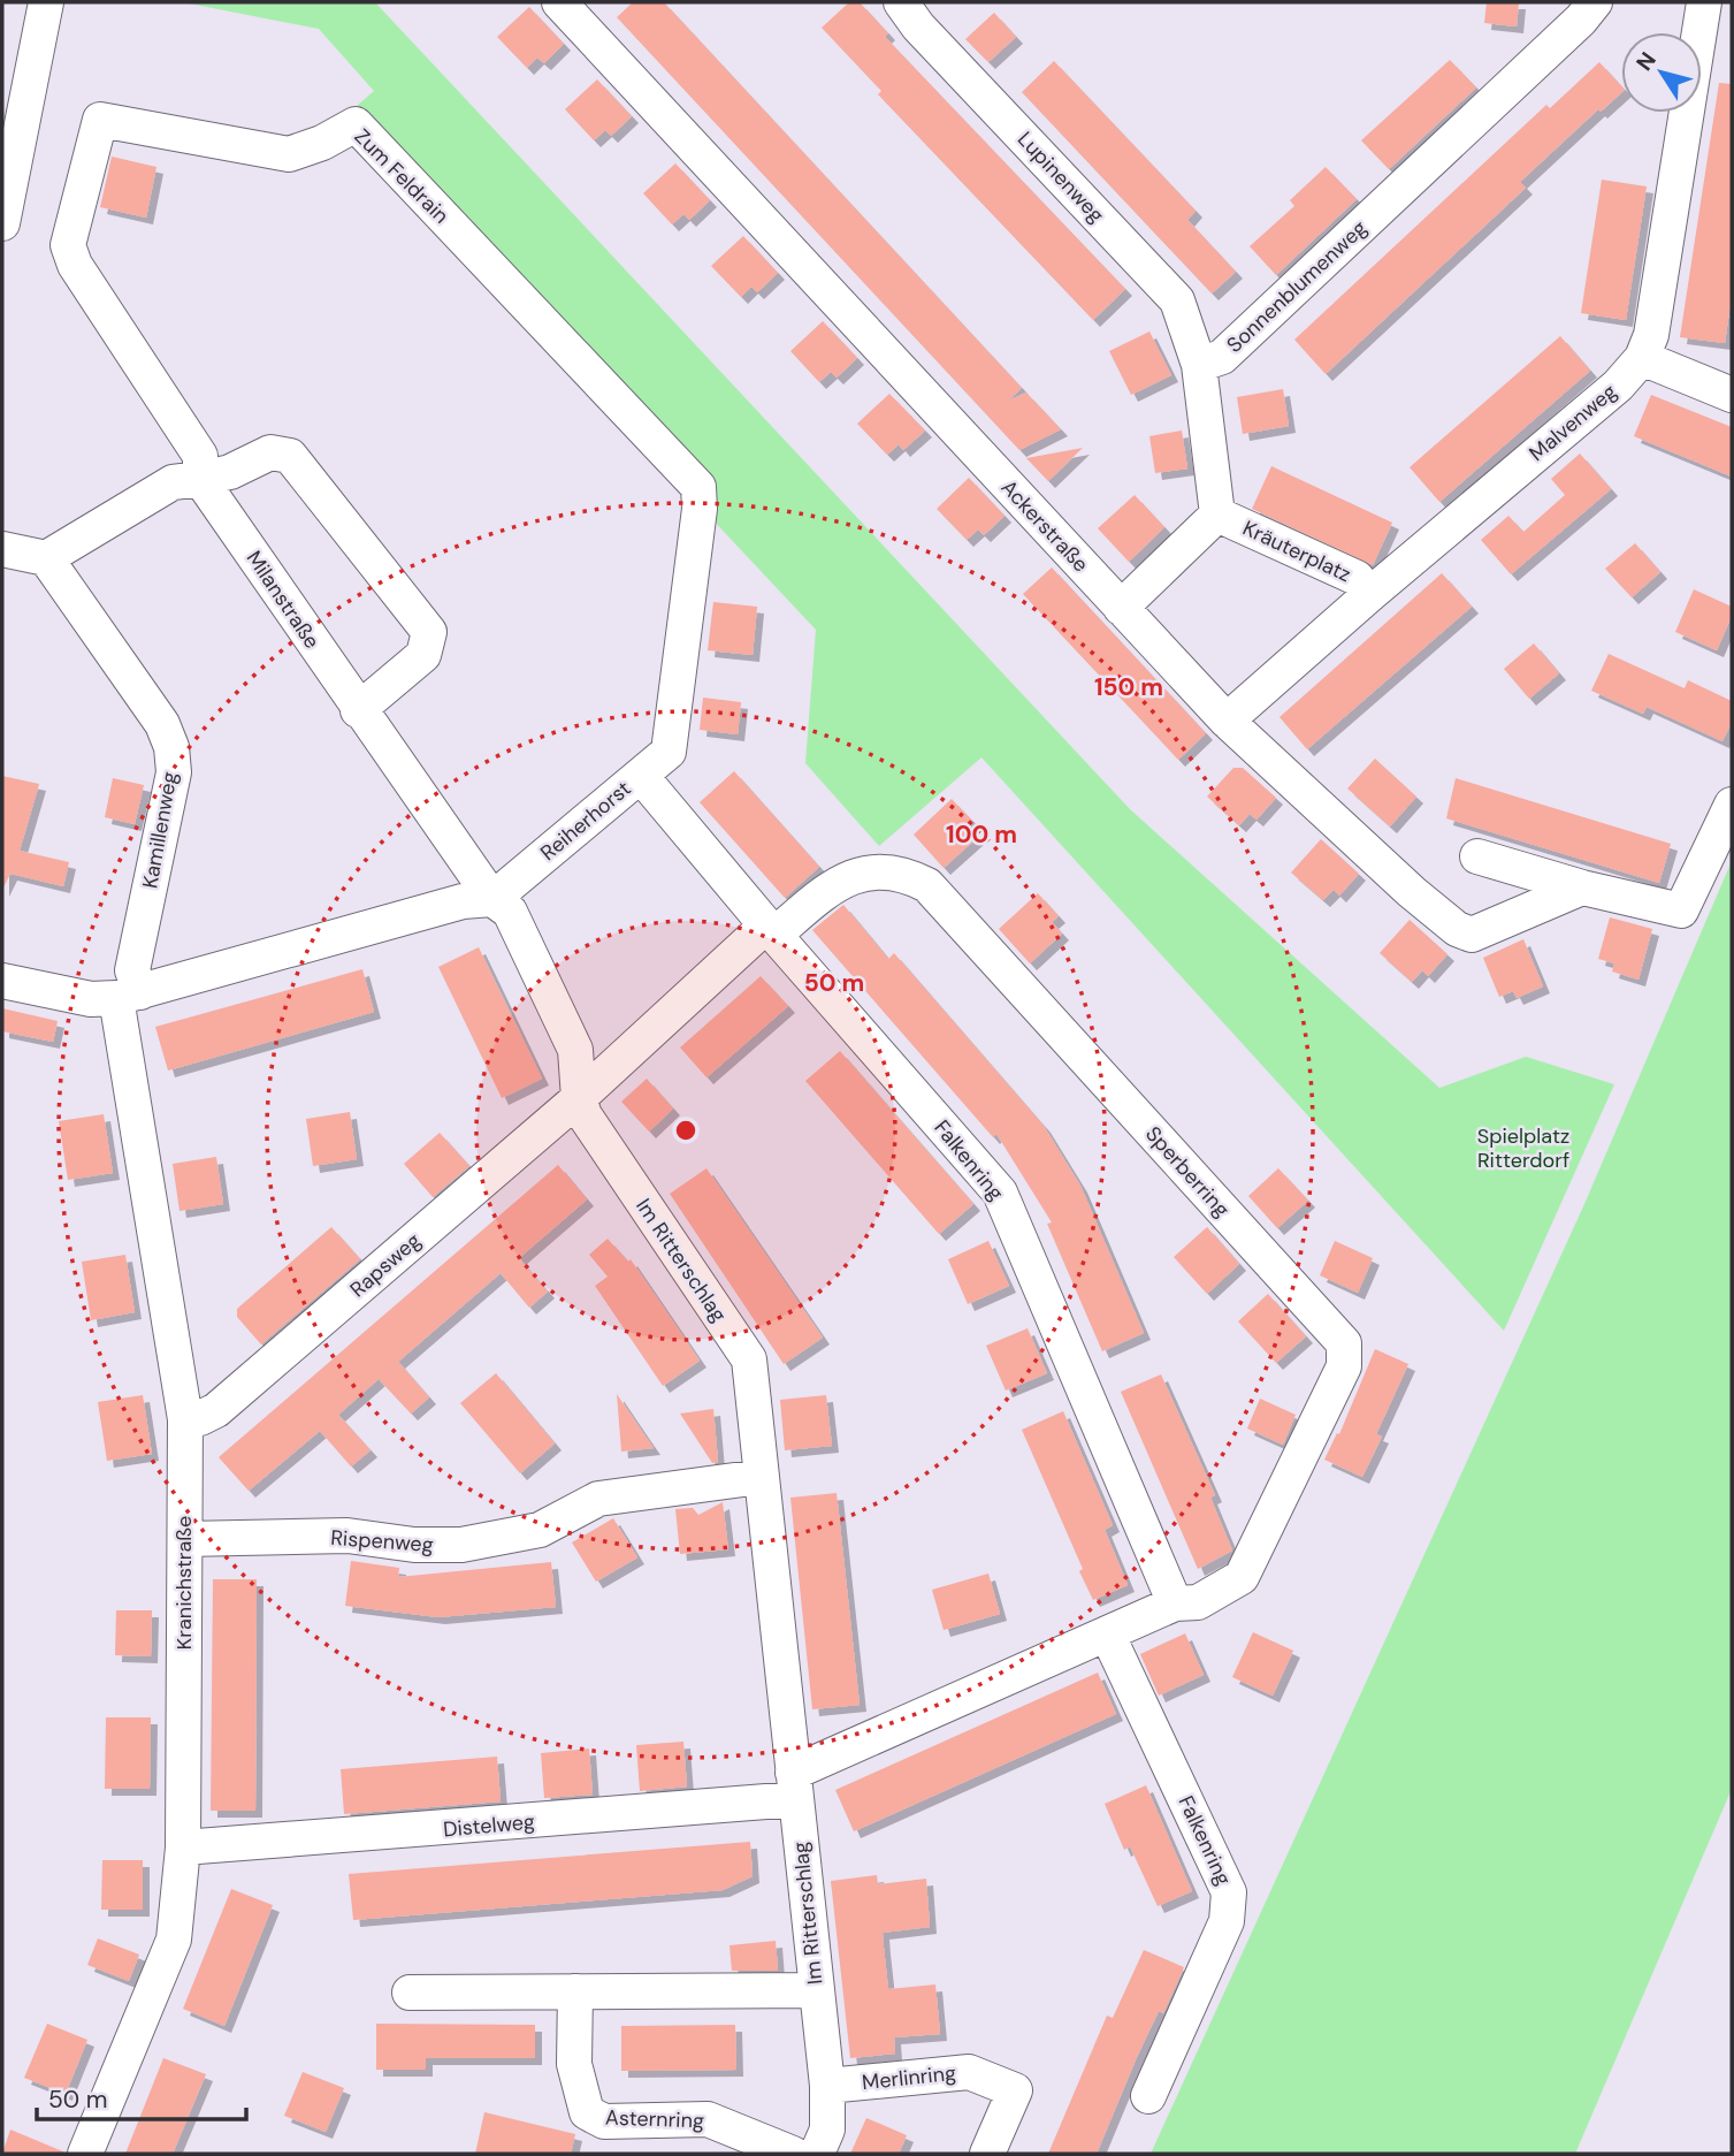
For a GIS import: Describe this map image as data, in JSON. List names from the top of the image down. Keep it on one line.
{"streets":{"street":["Zum Feldrain","Lupinenweg","Sonnenblumenweg","Malvenweg","Ackerstraße","Kräuterplatz","Milanstraße","Reiherhorst","Kamillenweg","Falkenring","Sperberring","Im Ritterschlag","Rapsweg","Rispenweg","Kranichstraße","Distelweg","Merlinring","Asternring"]},"crossings":[["Zum Feldrain","Milanstraße"],["Zum Feldrain","Reiherhorst"],["Lupinenweg","Sonnenblumenweg"],["Malvenweg","Ackerstraße"],["Malvenweg","Kräuterplatz"],["Milanstraße","Reiherhorst"],["Milanstraße","Im Ritterschlag"],["Reiherhorst","Falkenring"],["Reiherhorst","Sperberring"],["Reiherhorst","Im Ritterschlag"],["Kamillenweg","Kranichstraße"],["Falkenring","Sperberring"],["Im Ritterschlag","Rapsweg"],["Im Ritterschlag","Rispenweg"],["Im Ritterschlag","Distelweg"],["Im Ritterschlag","Merlinring"],["Rapsweg","Kranichstraße"],["Rispenweg","Kranichstraße"],["Kranichstraße","Distelweg"]],"parks":["Spielplatz Ritterdorf"],"scale_bar":"50 m","north":"top left","rings":["150 m","100 m","50 m"]}
